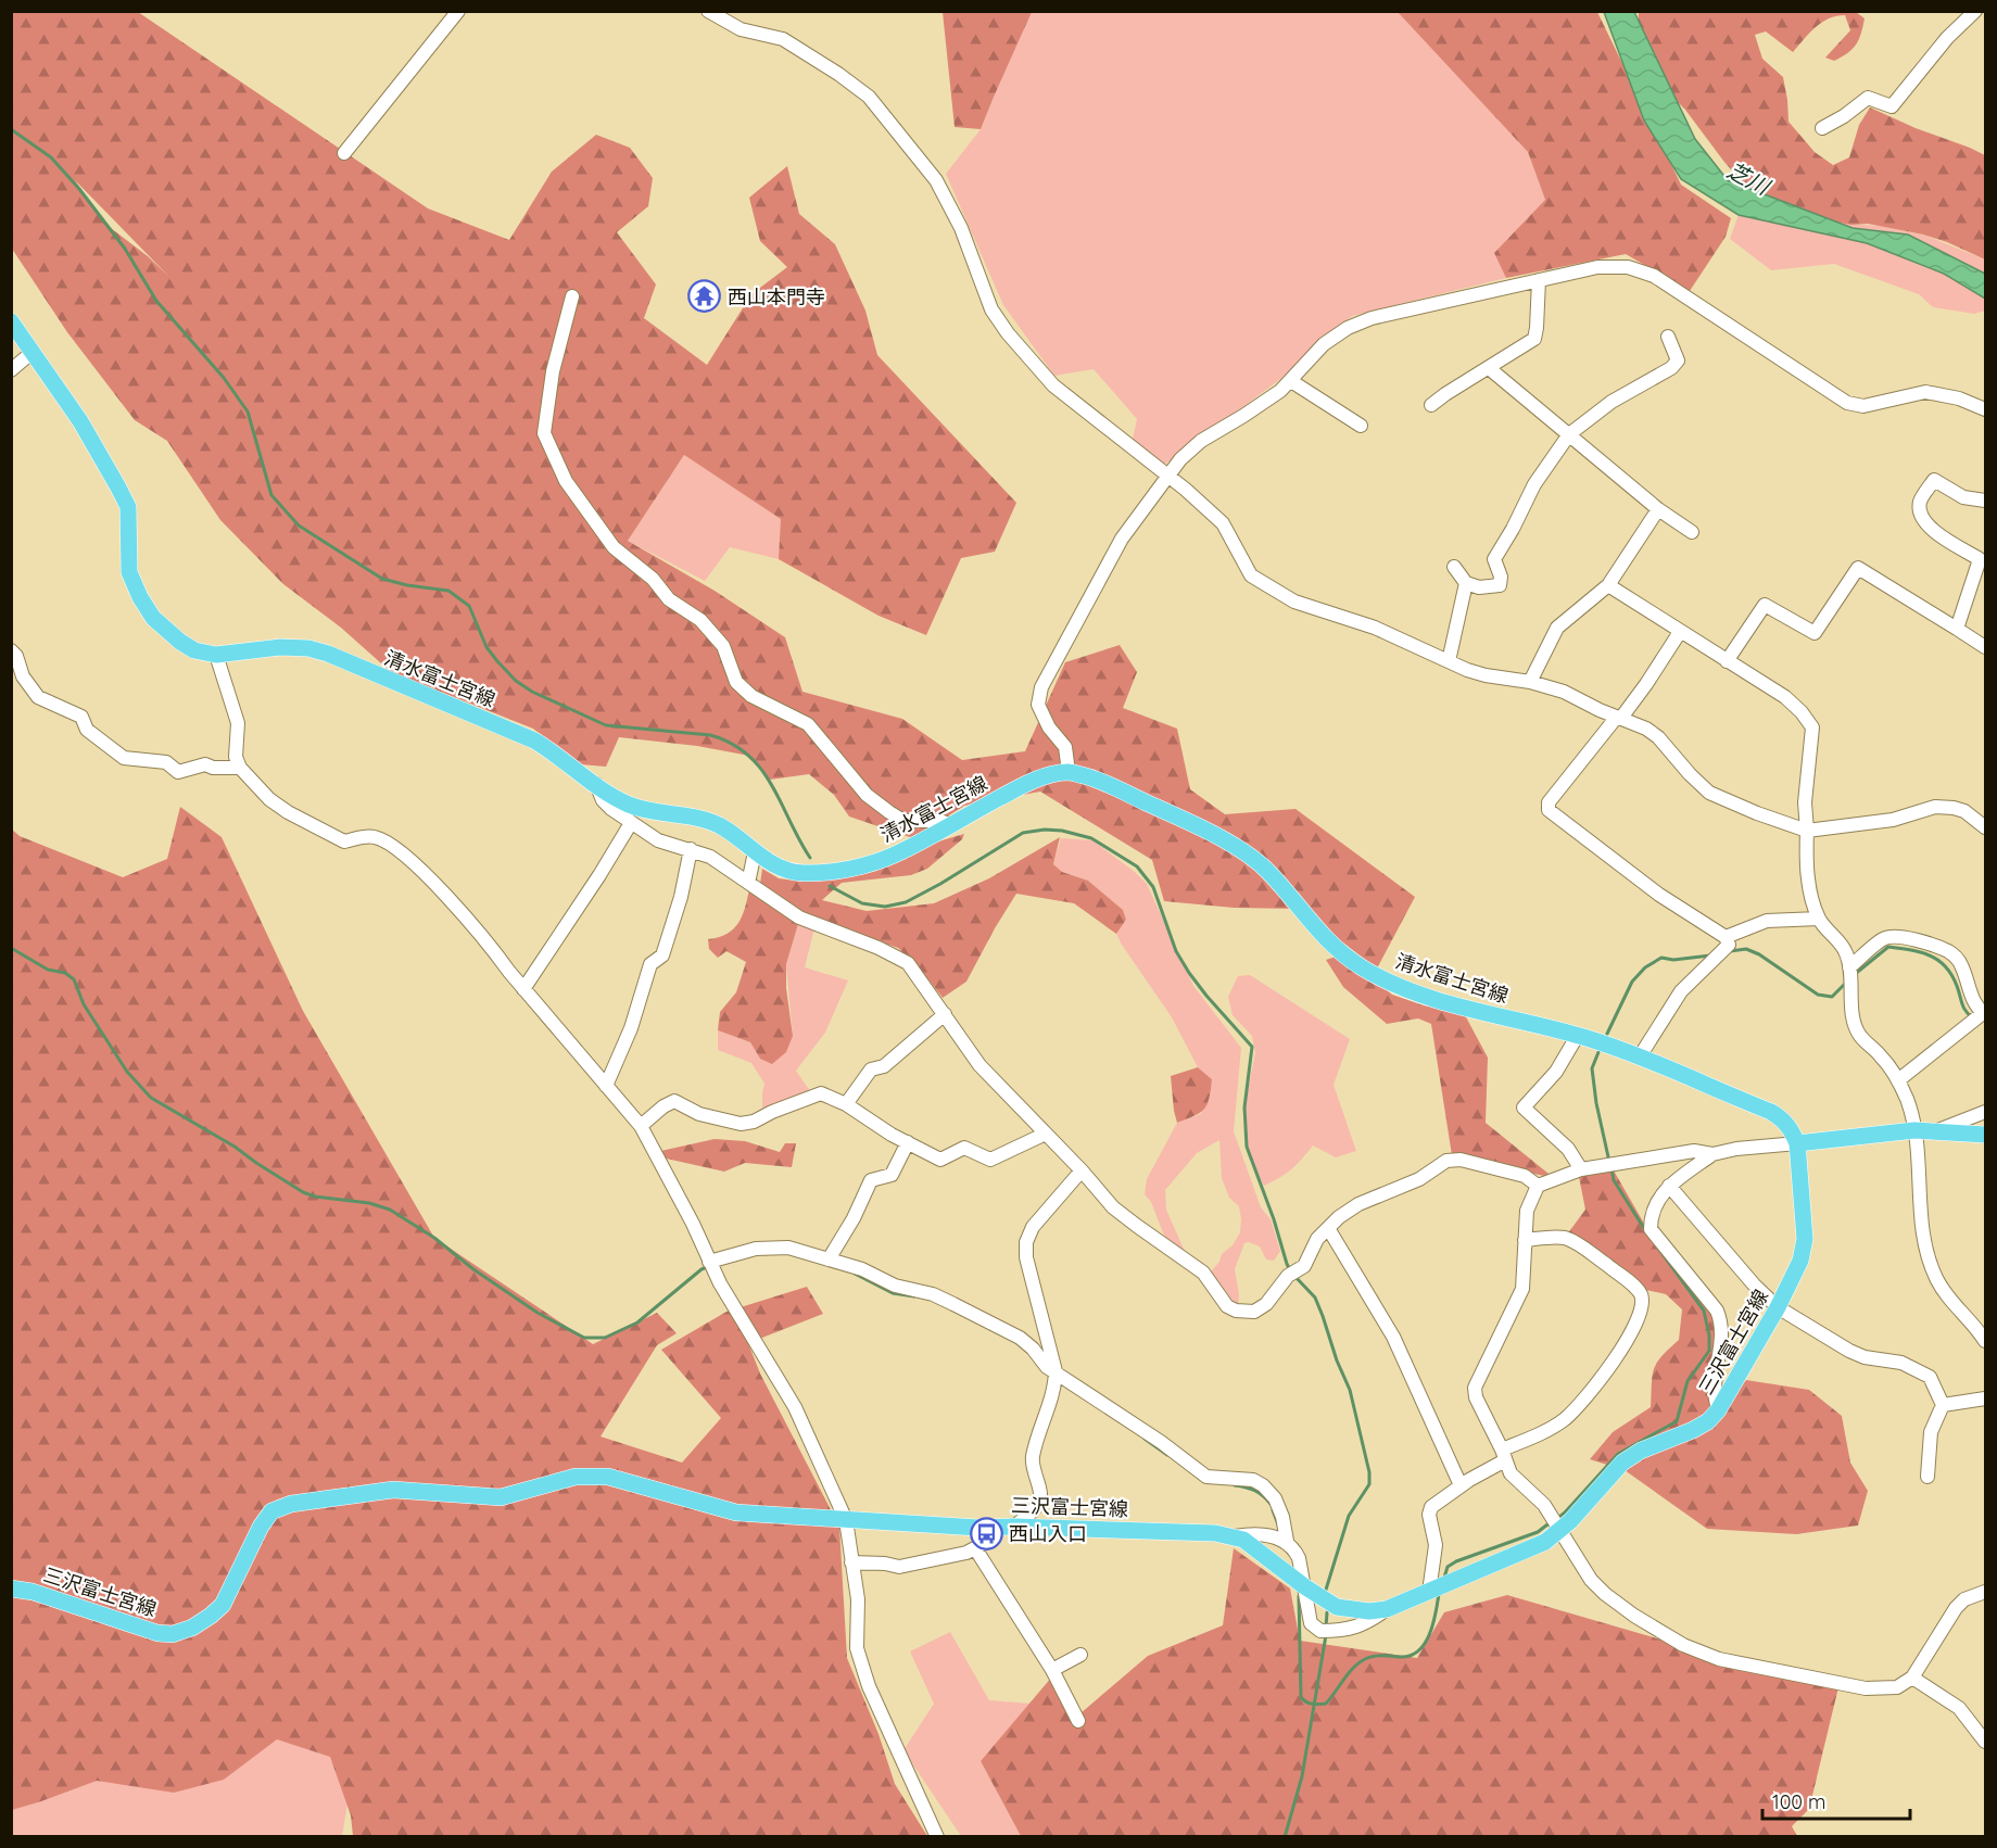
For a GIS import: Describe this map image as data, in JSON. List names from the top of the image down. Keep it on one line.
{"streets":{"main road":["清水富士宮線","三沢富士宮線"]},"crossings":[["清水富士宮線","三沢富士宮線"]],"water":["芝川"],"places":{"temple":["西山本門寺"],"bus stop":["西山入口"]},"scale_bar":"100 m"}
